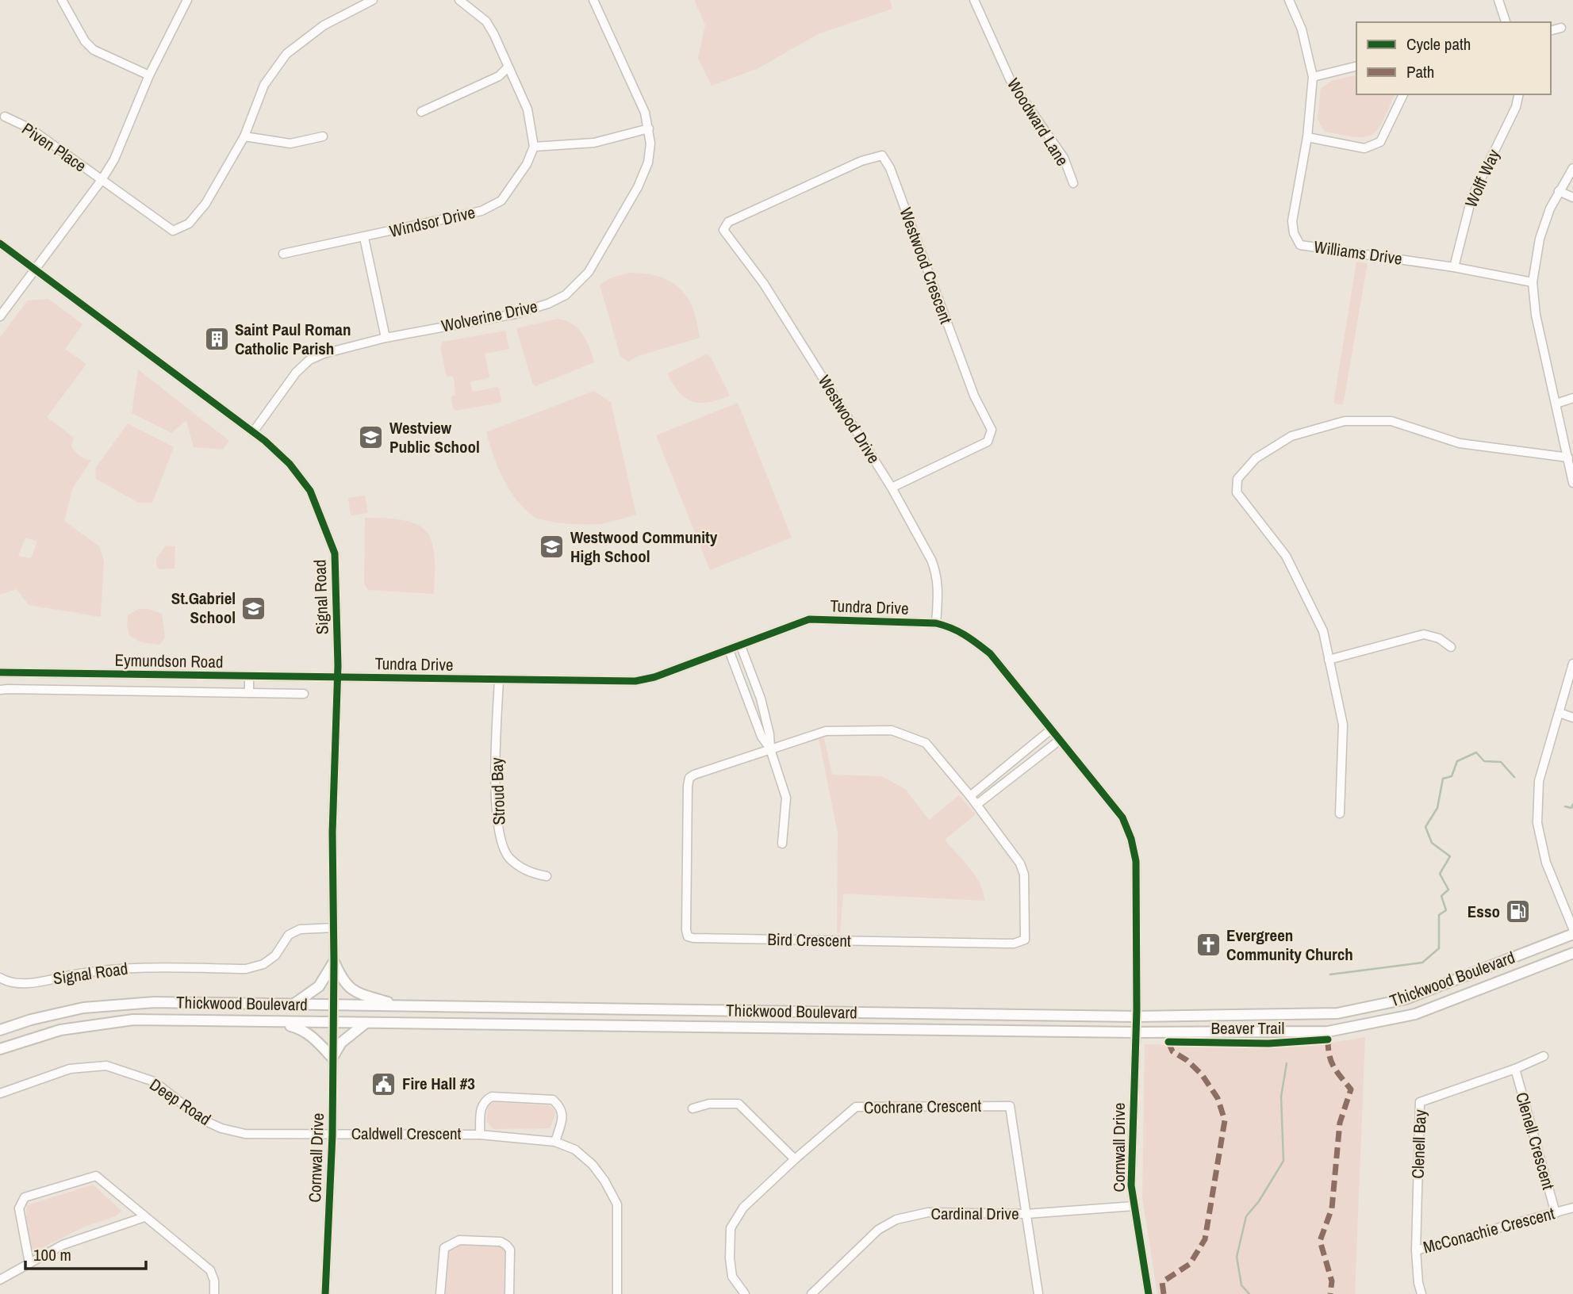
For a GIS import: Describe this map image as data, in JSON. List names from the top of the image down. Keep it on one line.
{"streets":{"main road":["Thickwood Boulevard"],"street":["Woodward Lane","Piven Place","Wolff Way","Windsor Drive","Williams Drive","Westwood Crescent","Wolverine Drive","Westwood Drive","Signal Road","Tundra Drive","Eymundson Road","Stroud Bay","Bird Crescent","Deep Road","Cochrane Crescent","Caldwell Crescent","Clenell Crescent","Clenell Bay","Cornwall Drive","Cardinal Drive","McConachie Crescent"],"cycle path":["Beaver Trail"]},"crossings":[["Wolff Way","Williams Drive"],["Westwood Crescent","Westwood Drive"],["Wolverine Drive","Signal Road"],["Westwood Drive","Tundra Drive"],["Signal Road","Tundra Drive"],["Signal Road","Eymundson Road"],["Signal Road","Thickwood Boulevard"],["Signal Road","Cornwall Drive"],["Tundra Drive","Eymundson Road"],["Tundra Drive","Stroud Bay"],["Tundra Drive","Thickwood Boulevard"],["Tundra Drive","Cornwall Drive"],["Thickwood Boulevard","Cornwall Drive"],["Deep Road","Caldwell Crescent"],["Deep Road","Cornwall Drive"],["Cochrane Crescent","Cardinal Drive"],["Caldwell Crescent","Cornwall Drive"],["Clenell Crescent","Clenell Bay"],["Clenell Crescent","McConachie Crescent"],["Clenell Bay","McConachie Crescent"],["Cornwall Drive","Cardinal Drive"]],"places":{"building":["Saint Paul Roman Catholic Parish"],"school or university":["Westview Public School","Westwood Community High School","St.Gabriel School"],"fuel station":["Esso"],"church":["Evergreen Community Church"],"public building":["Fire Hall #3"]},"legend":["Cycle path","Path"],"scale_bar":"100 m"}
